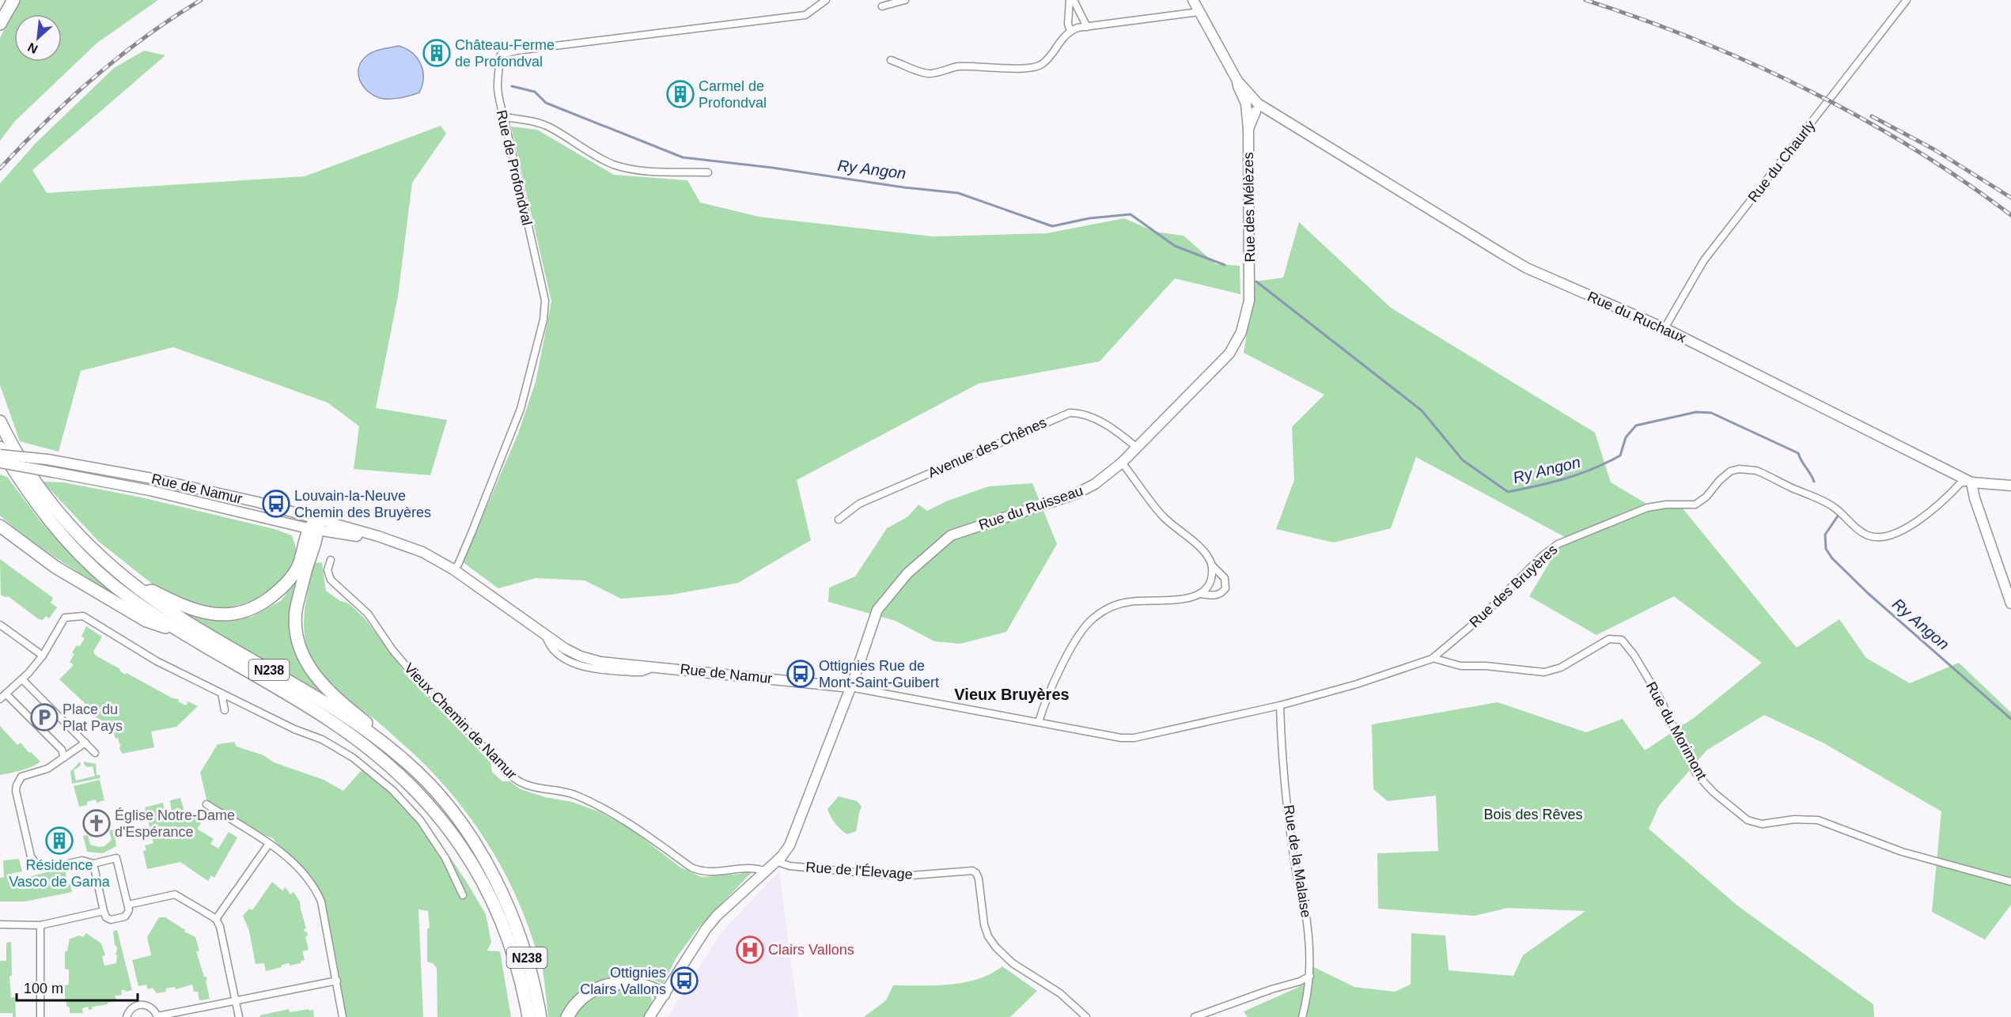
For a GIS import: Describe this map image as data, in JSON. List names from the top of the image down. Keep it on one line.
{"streets":{"highway":["N238"],"street":["Rue du Chaurly","Rue de Profondval","Rue des Mélèzes","Rue du Ruchaux","Avenue des Chênes","Rue de Namur","Rue du Ruisseau","Rue des Bruyères","Vieux Chemin de Namur","Rue du Morimont","Rue de la Malaise","Rue de l'Élevage"]},"crossings":[["Rue du Chaurly","Rue du Ruchaux"],["Rue de Profondval","Rue de Namur"],["Rue des Mélèzes","Rue du Ruchaux"],["Rue des Mélèzes","Rue du Ruisseau"],["Rue du Ruchaux","Rue des Bruyères"],["Avenue des Chênes","Rue du Ruisseau"],["Rue de Namur","Rue du Ruisseau"],["Rue du Ruisseau","Vieux Chemin de Namur"],["Rue du Ruisseau","Rue de l'Élevage"],["Rue des Bruyères","Rue du Morimont"]],"districts":["Vieux Bruyères"],"water":["Ry Angon"],"parks":["Bois des Rêves"],"places":{"building":["Château-Ferme de Profondval","Carmel de Profondval","Résidence Vasco de Gama"],"bus stop":["Louvain-la-Neuve Chemin des Bruyères","Ottignies Rue de Mont-Saint-Guibert","Ottignies Clairs Vallons"],"parking":["Place du Plat Pays"],"church":["Église Notre-Dame d'Espérance"],"hospital":["Clairs Vallons"]},"scale_bar":"100 m","north":"bottom left"}
